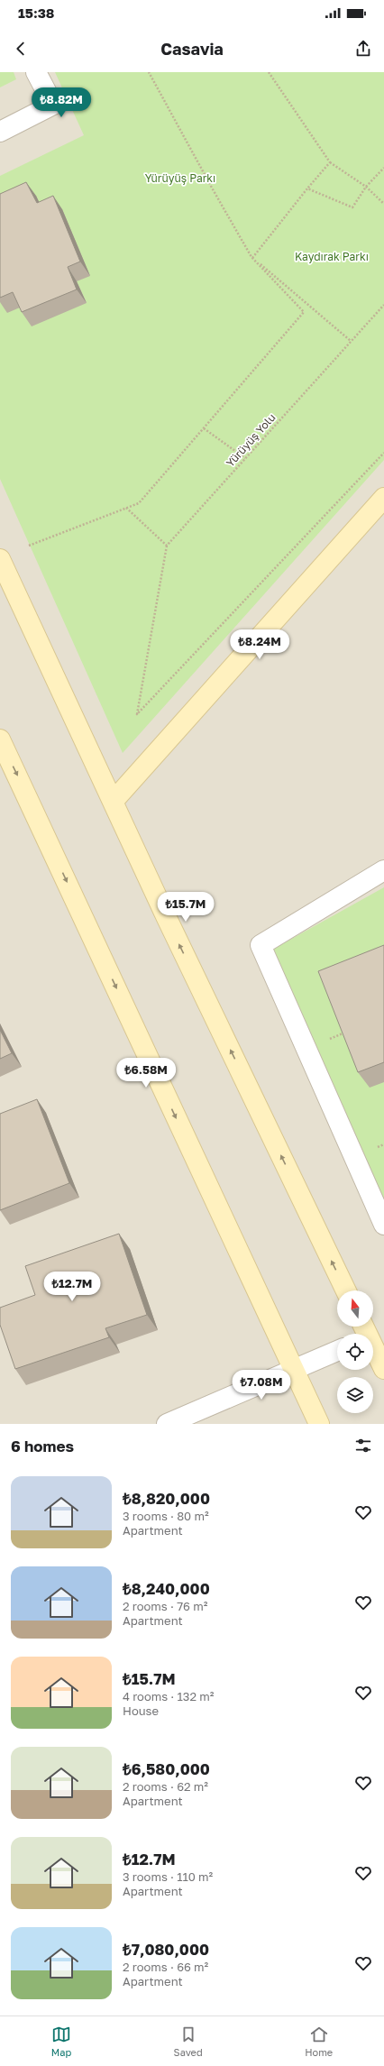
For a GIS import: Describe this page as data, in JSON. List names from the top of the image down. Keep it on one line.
{"streets":{"path":["Yürüyüş Yolu"]},"parks":["Yürüyüş Parkı","Kaydırak Parkı"],"north":"top","page":{"status":"15:38","header":"Casavia","price":["₺8.82M","₺8.24M","₺15.7M","₺6.58M","₺12.7M","₺7.08M"],"heading":"6 homes","list":[{"name":"₺8,820,000","note":"3 rooms · 80 m² · Apartment"},{"name":"₺8,240,000","note":"2 rooms · 76 m² · Apartment"},{"name":"₺15.7M","note":"4 rooms · 132 m² · House"},{"name":"₺6,580,000","note":"2 rooms · 62 m² · Apartment"},{"name":"₺12.7M","note":"3 rooms · 110 m² · Apartment"},{"name":"₺7,080,000","note":"2 rooms · 66 m² · Apartment"}],"tabs":["Map","Saved","Home"]}}
